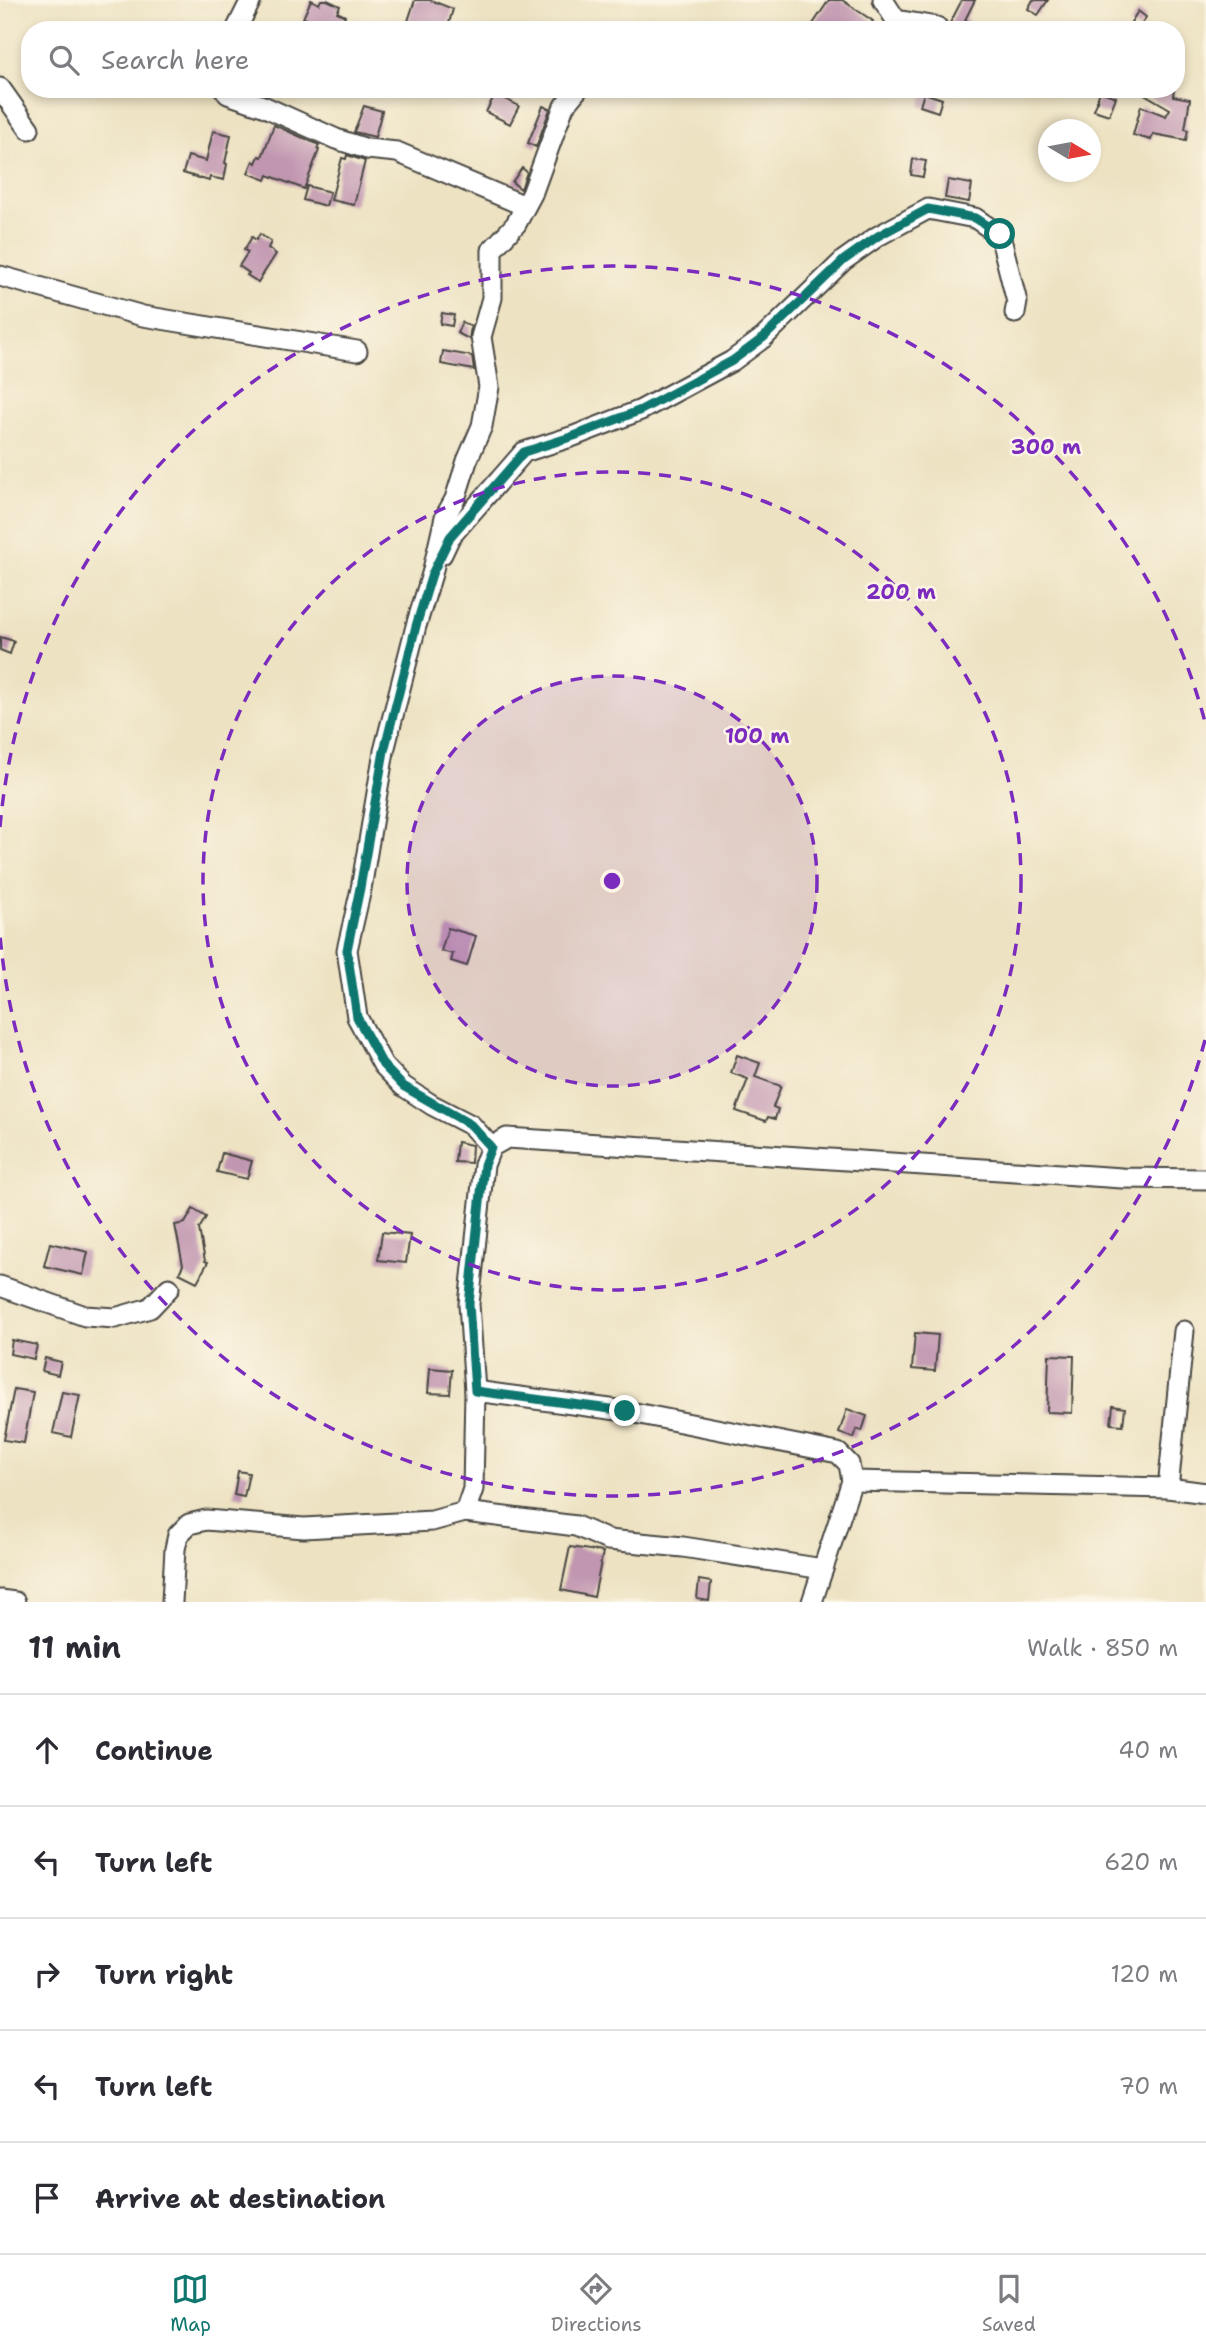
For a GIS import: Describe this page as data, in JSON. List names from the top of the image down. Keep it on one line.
{"north":"right","page":{"search":"Search here","heading":["11 min","Walk · 850 m"],"list":[["Continue","40 m"],["Turn left","620 m"],["Turn right","120 m"],["Turn left","70 m"],"Arrive at destination"],"nav":["Map","Directions","Saved"]},"rings":["300 m","200 m","100 m"]}
